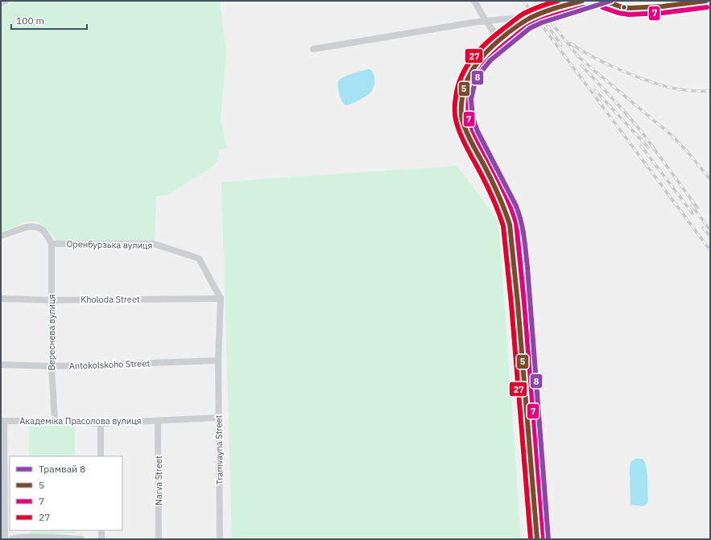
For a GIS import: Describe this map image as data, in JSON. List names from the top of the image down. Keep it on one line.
{"streets":{"street":["Оренбурзька вулиця","Kholoda Street","Вереснева вулиця","Antokolskoho Street","Академіка Прасолова вулиця","Tramvayna Street","Narva Street"]},"crossings":[["Оренбурзька вулиця","Kholoda Street"],["Оренбурзька вулиця","Вереснева вулиця"],["Оренбурзька вулиця","Tramvayna Street"],["Kholoda Street","Вереснева вулиця"],["Kholoda Street","Tramvayna Street"],["Вереснева вулиця","Antokolskoho Street"],["Вереснева вулиця","Академіка Прасолова вулиця"],["Antokolskoho Street","Tramvayna Street"],["Академіка Прасолова вулиця","Tramvayna Street"],["Академіка Прасолова вулиця","Narva Street"]],"lines":["tram line 8","transit line 5","transit line 27","transit line 7"],"legend":["Трамвай 8","5","7","27"],"scale_bar":"100 m"}
